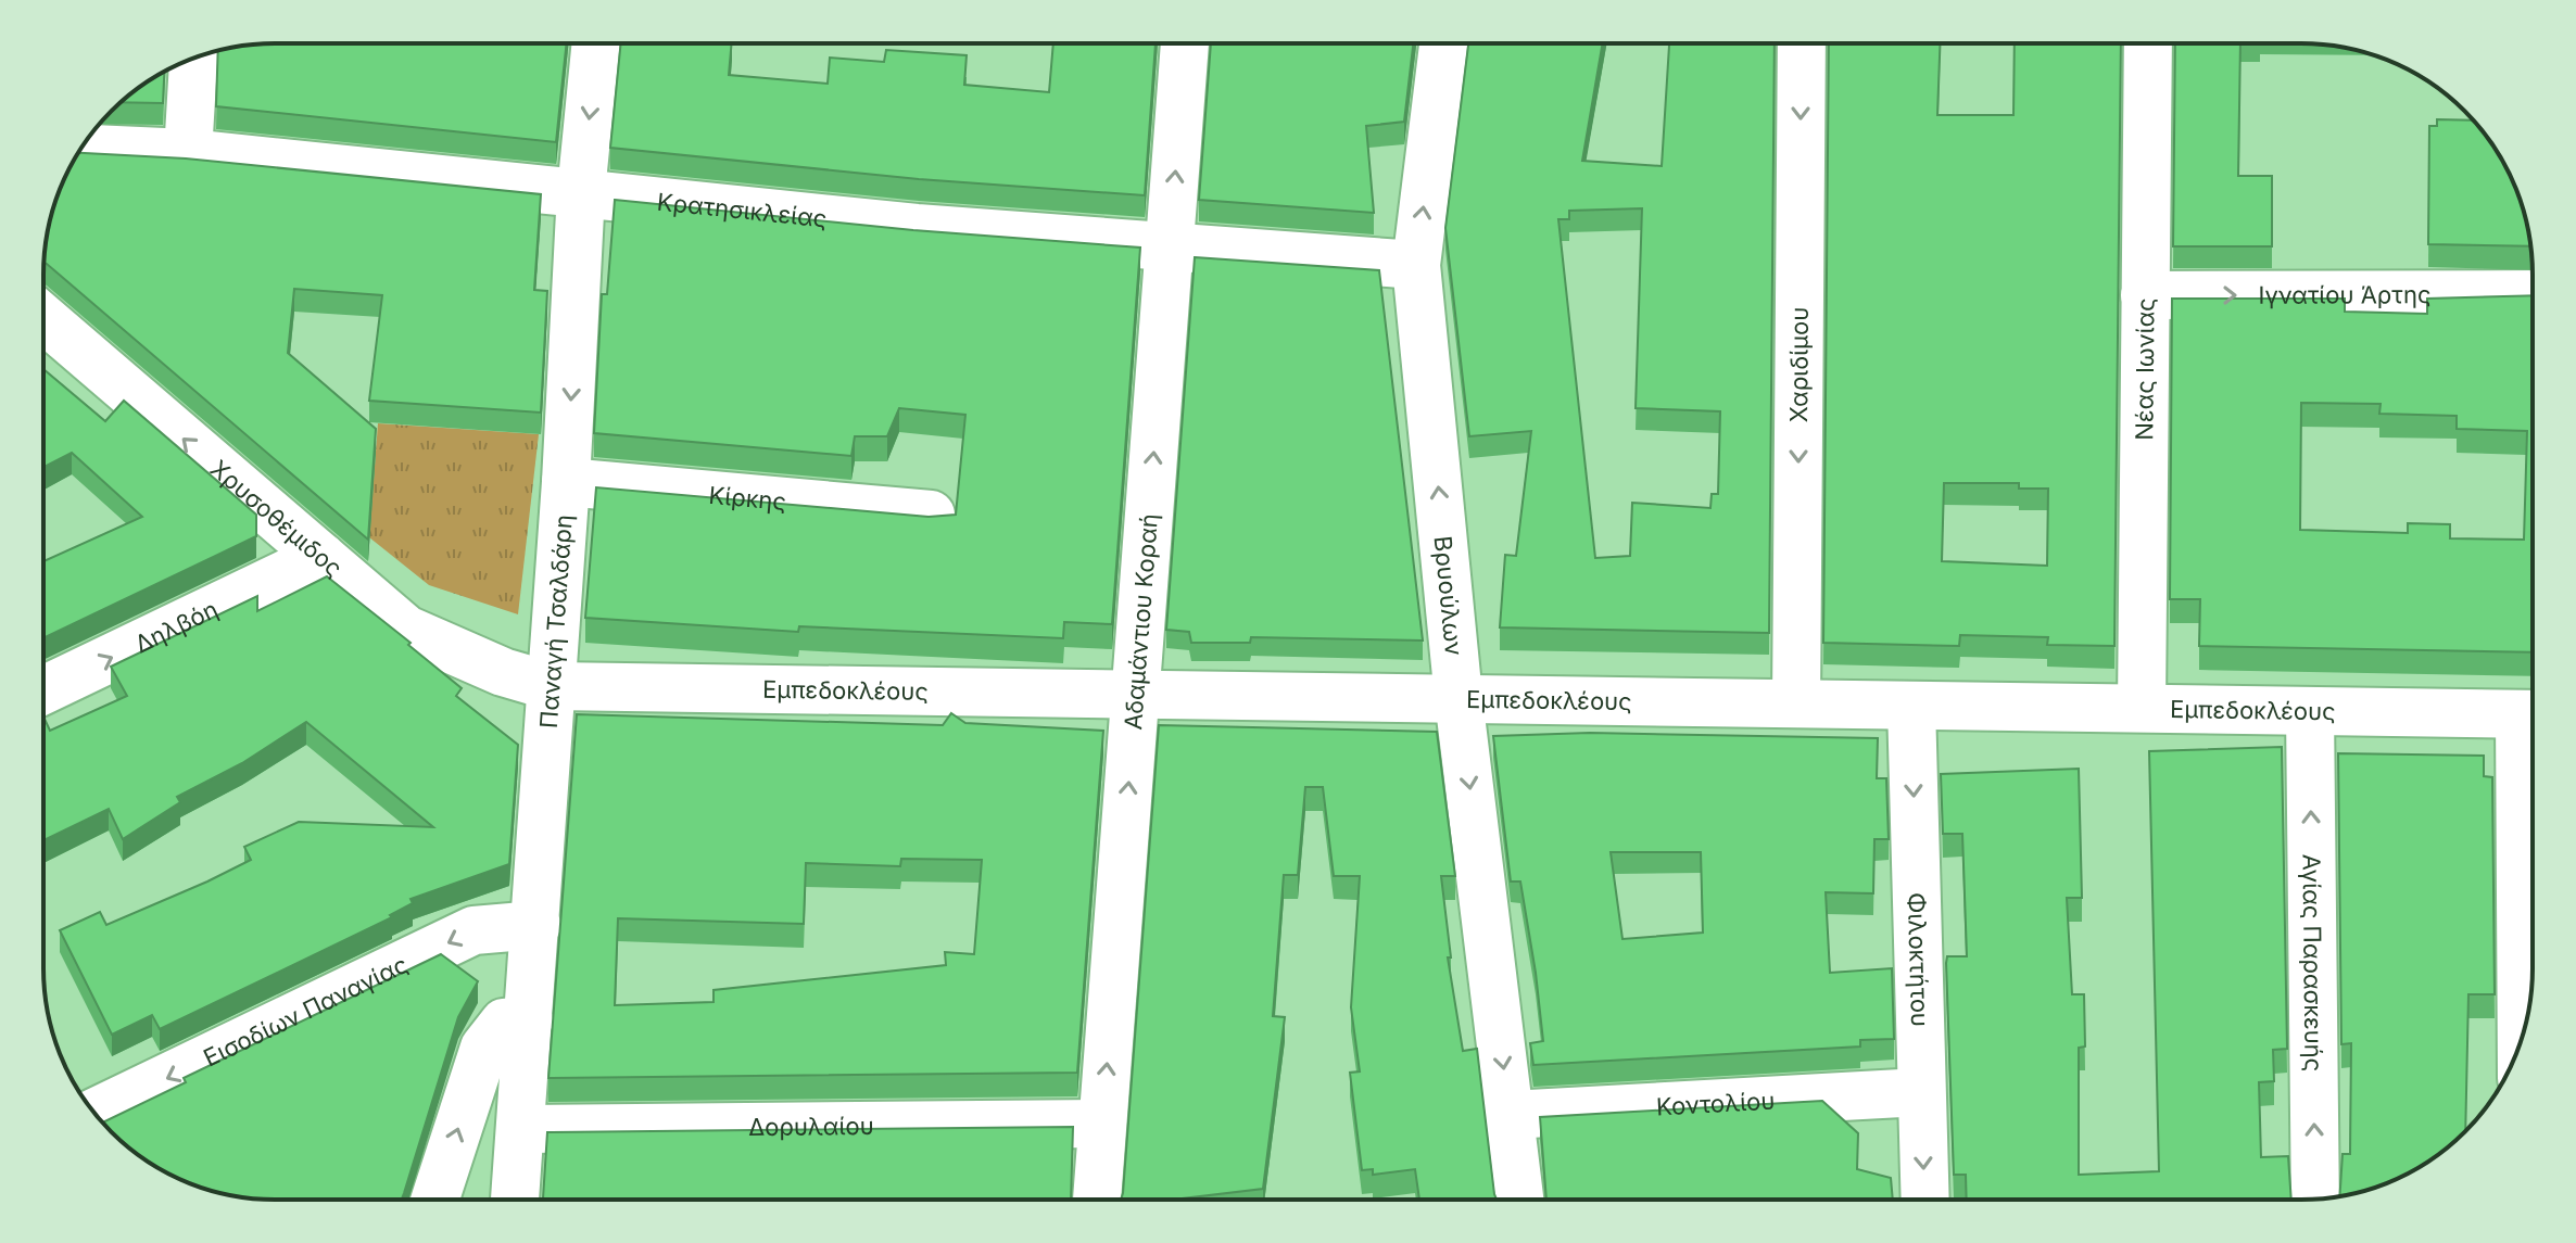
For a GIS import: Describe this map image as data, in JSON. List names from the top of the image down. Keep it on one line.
{"streets":{"street":["Κρατησικλείας","Ιγνατίου Άρτης","Χαριδίμου","Νέας Ιωνίας","Κίρκης","Χρυσοθέμιδος","Βρυούλων","Παναγή Τσαλδάρη","Αδαμάντιου Κοραή","Δηλβόη","Εμπεδοκλέους","Φιλοκτήτου","Αγίας Παρασκευής","Εισοδίων Παναγίας","Κοντολίου","Δορυλαίου"]},"crossings":[["Κρατησικλείας","Βρυούλων"],["Κρατησικλείας","Παναγή Τσαλδάρη"],["Κρατησικλείας","Αδαμάντιου Κοραή"],["Ιγνατίου Άρτης","Νέας Ιωνίας"],["Χαριδίμου","Εμπεδοκλέους"],["Νέας Ιωνίας","Εμπεδοκλέους"],["Κίρκης","Παναγή Τσαλδάρη"],["Χρυσοθέμιδος","Παναγή Τσαλδάρη"],["Χρυσοθέμιδος","Δηλβόη"],["Χρυσοθέμιδος","Εμπεδοκλέους"],["Βρυούλων","Εμπεδοκλέους"],["Βρυούλων","Κοντολίου"],["Παναγή Τσαλδάρη","Εμπεδοκλέους"],["Παναγή Τσαλδάρη","Εισοδίων Παναγίας"],["Παναγή Τσαλδάρη","Δορυλαίου"],["Αδαμάντιου Κοραή","Εμπεδοκλέους"],["Αδαμάντιου Κοραή","Δορυλαίου"],["Εμπεδοκλέους","Φιλοκτήτου"],["Εμπεδοκλέους","Αγίας Παρασκευής"],["Φιλοκτήτου","Κοντολίου"]],"one_way":["Ιγνατίου Άρτης","Χαριδίμου","Χρυσοθέμιδος","Παναγή Τσαλδάρη","Αδαμάντιου Κοραή","Δηλβόη","Φιλοκτήτου","Εισοδίων Παναγίας"]}
